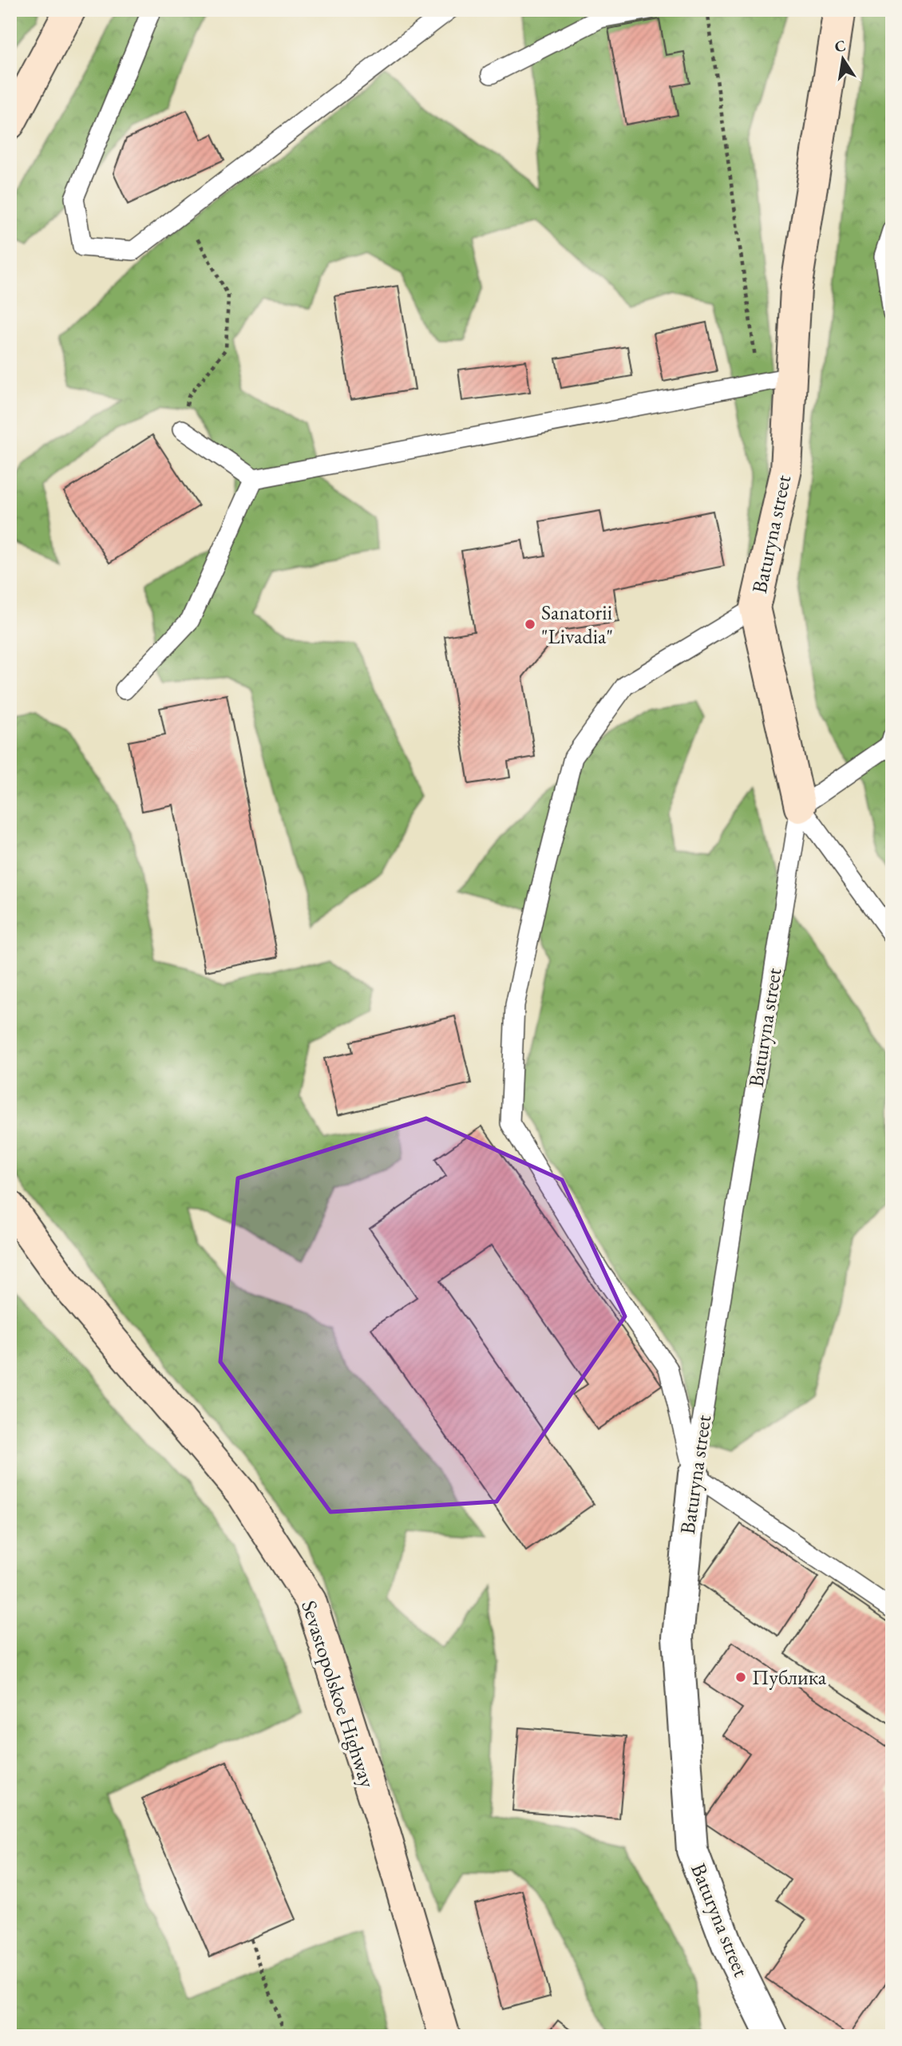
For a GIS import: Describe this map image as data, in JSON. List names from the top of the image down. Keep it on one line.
{"streets":{"main road":["Baturyna street","Sevastopolskoe Highway"]},"places":["Sanatorii \"Livadia\"","Публика"],"north":"top"}
